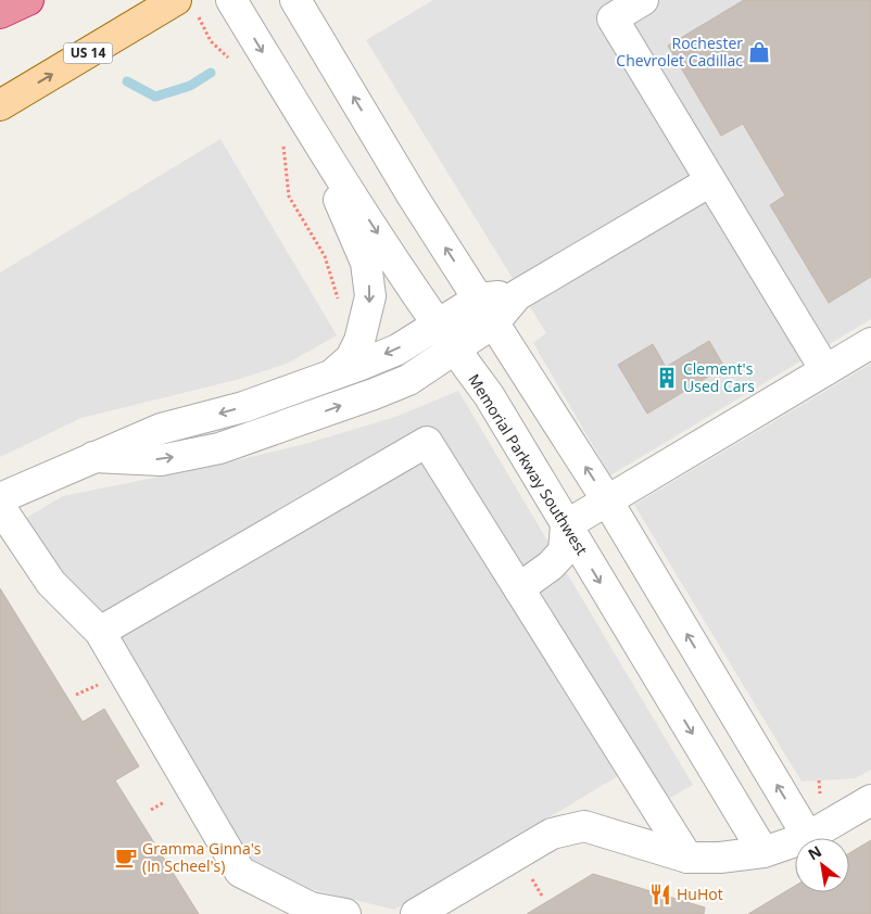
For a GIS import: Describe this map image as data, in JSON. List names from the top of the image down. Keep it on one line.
{"streets":{"main road":["US 14"],"street":["Memorial Parkway Southwest"]},"places":{"shop":["Rochester Chevrolet Cadillac"],"building":["Clement's Used Cars"],"cafe":["Gramma Ginna's (In Scheel's)"],"restaurant":["HuHot"]},"north":"top left"}
